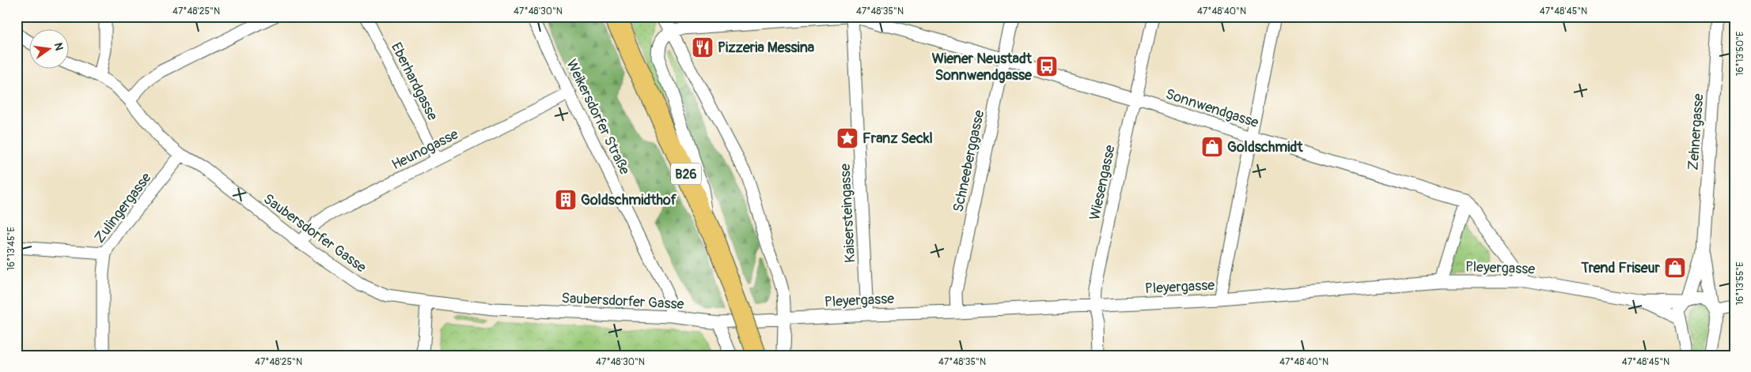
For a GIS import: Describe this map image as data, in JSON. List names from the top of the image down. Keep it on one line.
{"streets":{"main road":["B26"],"street":["Eberhardgasse","Sonnwendgasse","Weikersdorfer Straße","Zehnergasse","Heunogasse","Schneeberggasse","Wiesengasse","Zulingergasse","Kaisersteingasse","Saubersdorfer Gasse","Pleyergasse"]},"crossings":[["Eberhardgasse","Heunogasse"],["Sonnwendgasse","Schneeberggasse"],["Sonnwendgasse","Wiesengasse"],["Sonnwendgasse","Kaisersteingasse"],["Weikersdorfer Straße","Heunogasse"],["Weikersdorfer Straße","Saubersdorfer Gasse"],["Zehnergasse","Pleyergasse"],["Heunogasse","Saubersdorfer Gasse"],["Schneeberggasse","Pleyergasse"],["Wiesengasse","Pleyergasse"],["Zulingergasse","Saubersdorfer Gasse"],["Kaisersteingasse","Pleyergasse"],["Saubersdorfer Gasse","Pleyergasse"]],"places":{"restaurant":["Pizzeria Messina"],"bus stop":["Wiener Neustadt Sonnwendgasse"],"place":["Franz Seckl"],"shop":["Goldschmidt","Trend Friseur"],"building":["Goldschmidthof"]},"north":"right","coordinates":["47°48'25\"N","47°48'30\"N","47°48'35\"N","47°48'40\"N","47°48'45\"N","16°13'50\"E","16°13'45\"E","16°13'55\"E"]}
